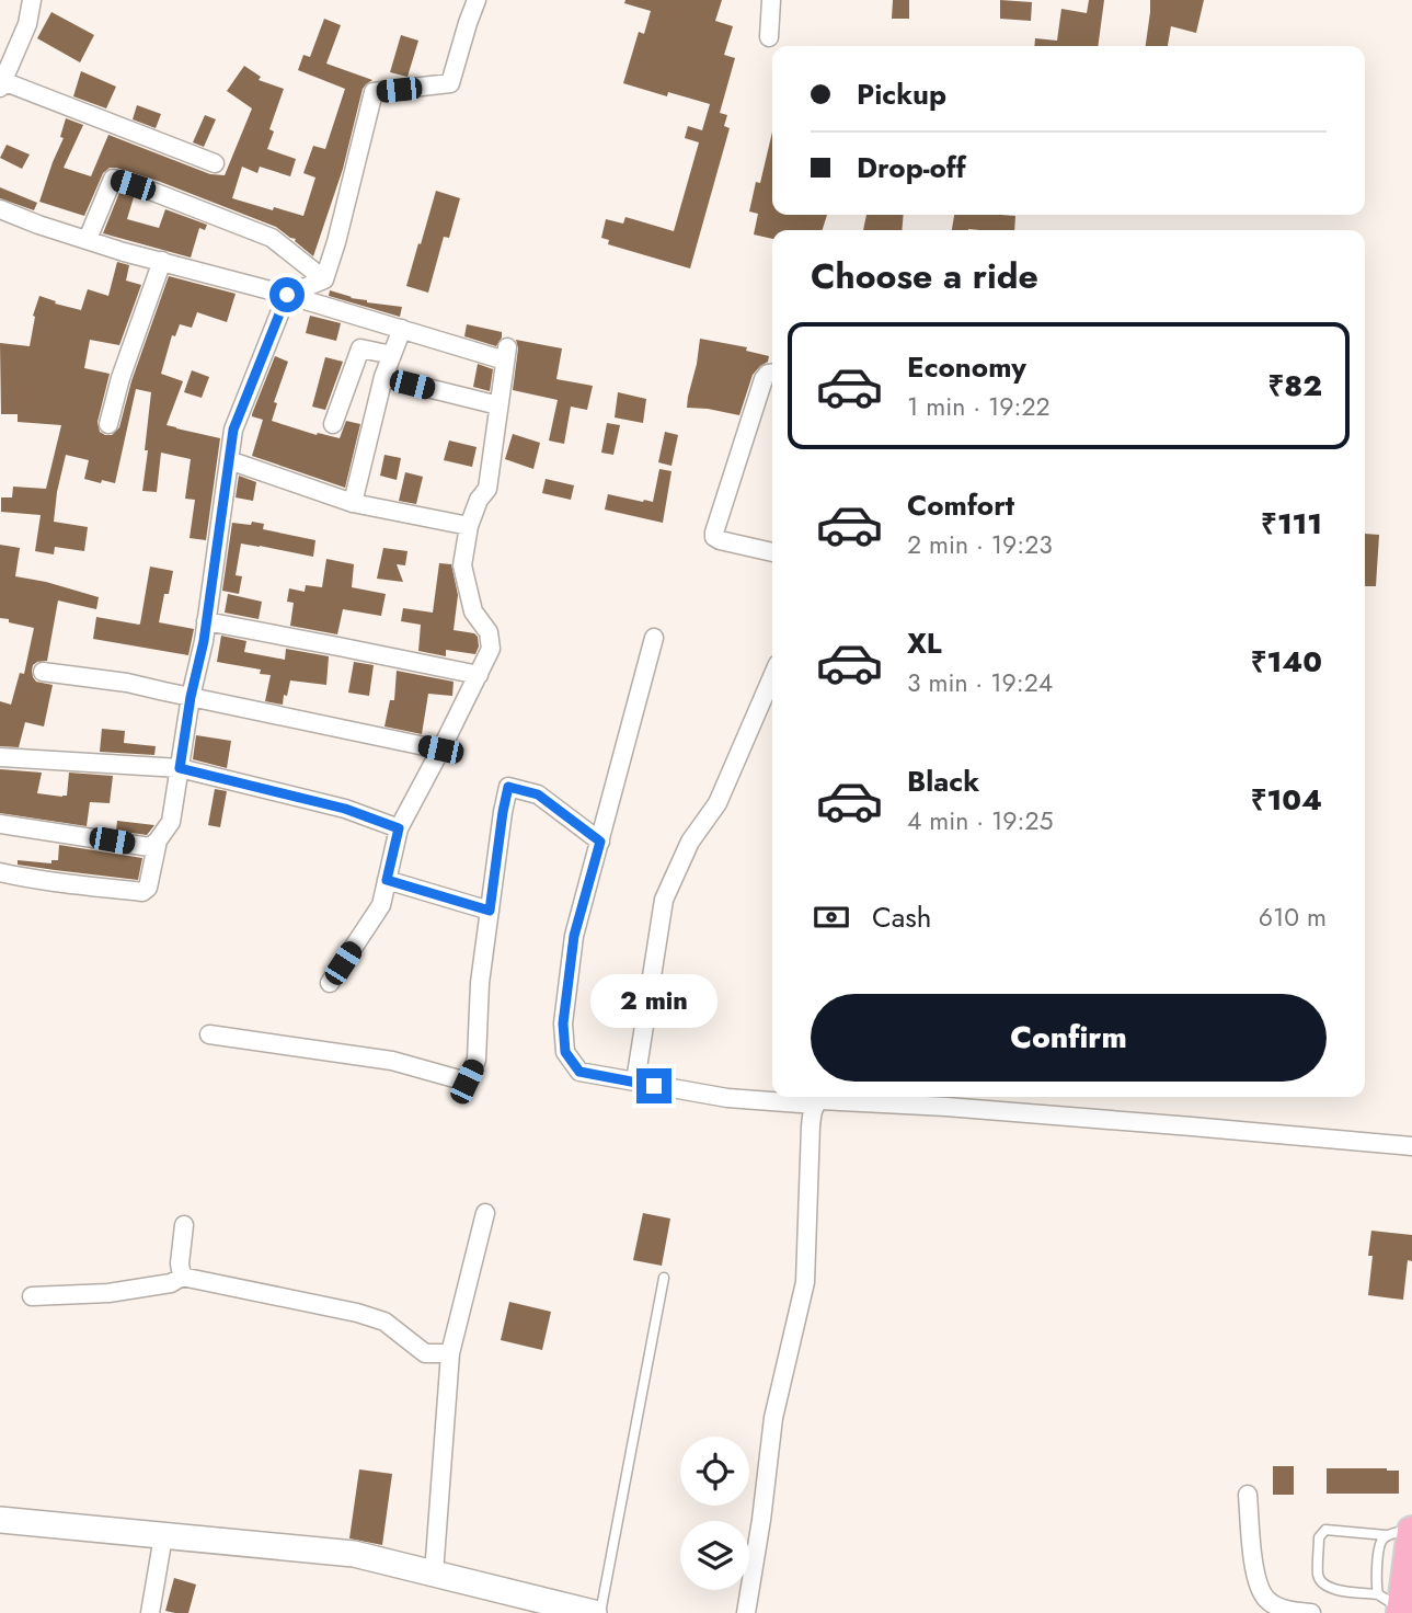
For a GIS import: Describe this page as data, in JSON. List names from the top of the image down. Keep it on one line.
{"page":{"banner":["Pickup","Drop-off"],"heading":"Choose a ride","list":[{"name":"Economy","note":"1 min · 19:22","value":"₹82"},{"name":"Comfort","note":"2 min · 19:23","value":"₹111"},{"name":"XL","note":"3 min · 19:24","value":"₹140"},{"name":"Black","note":"4 min · 19:25","value":"₹104"}],"pay":["Cash","610 m"],"bubble":"2 min","buttons":"Confirm"}}
